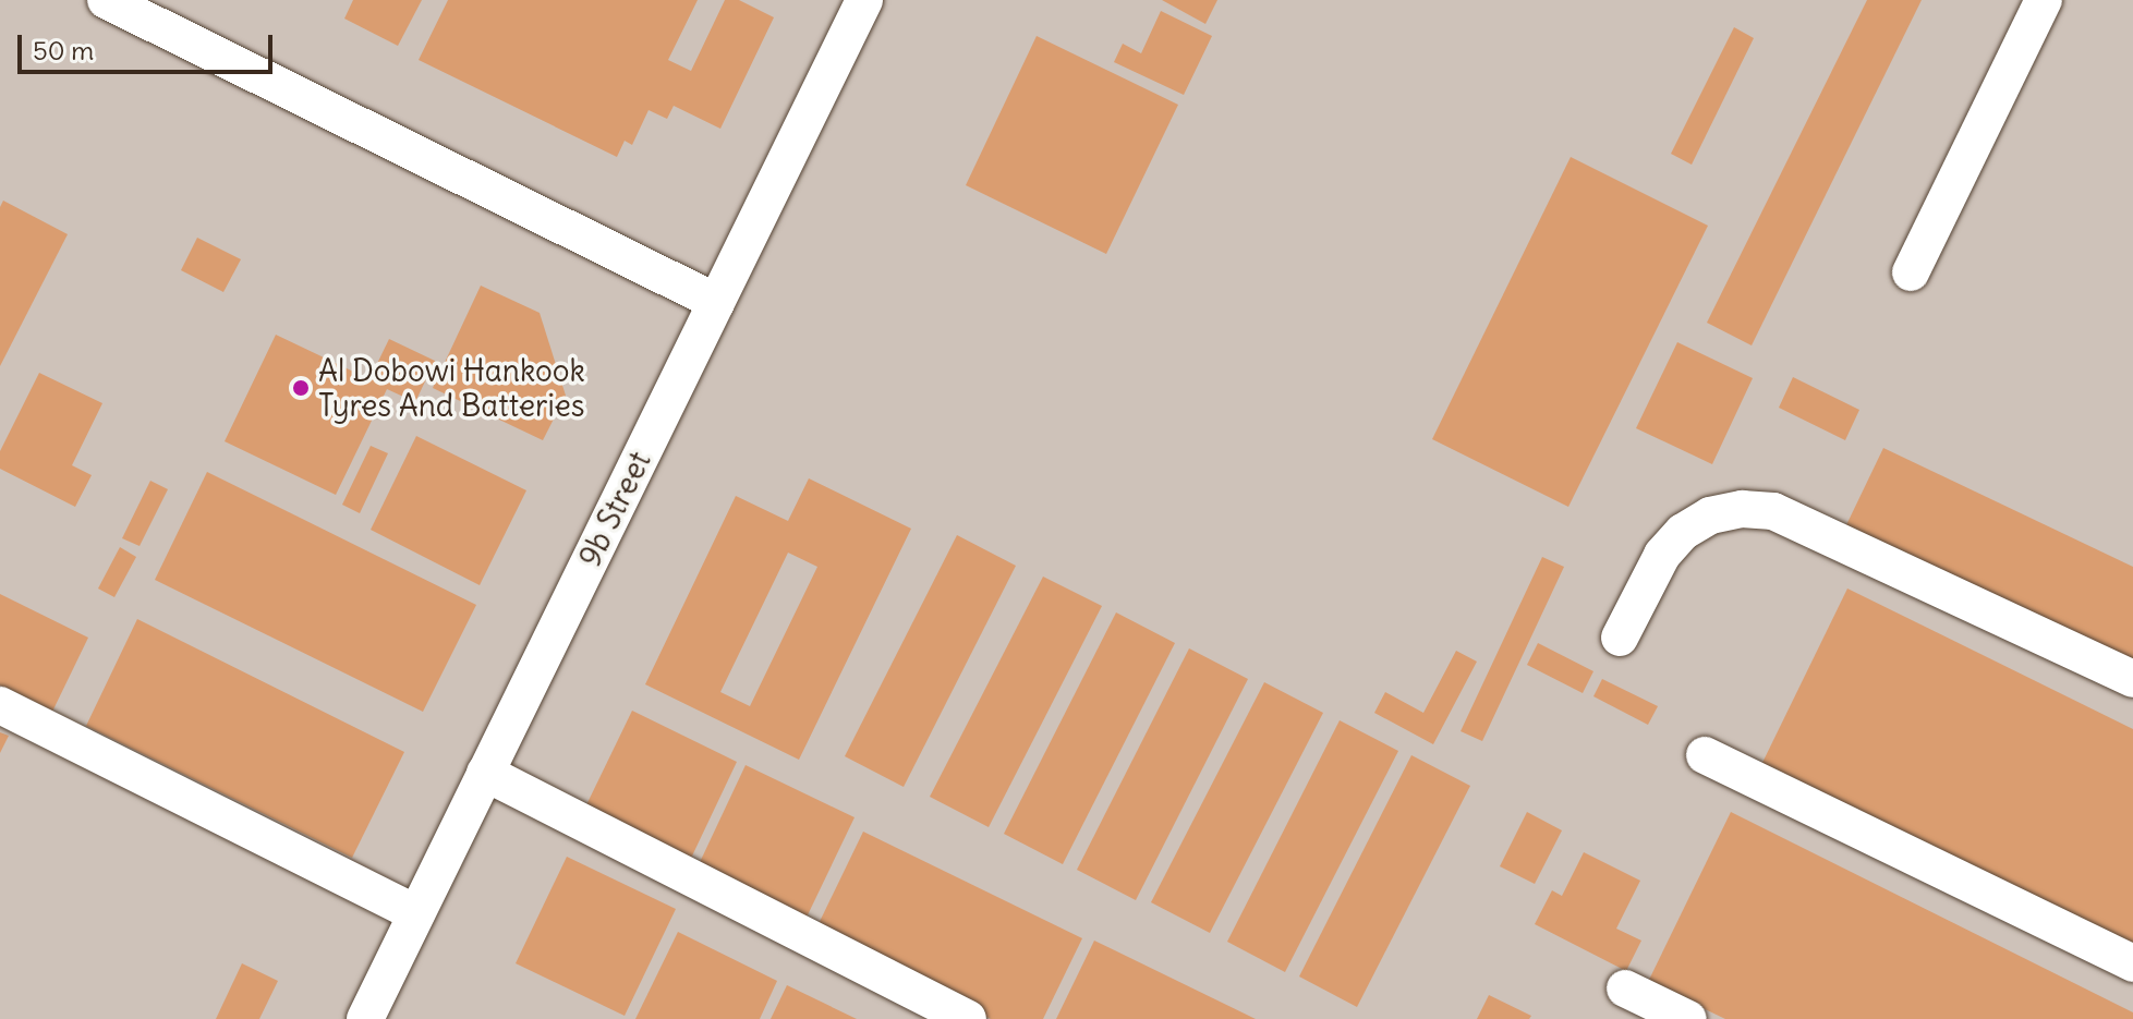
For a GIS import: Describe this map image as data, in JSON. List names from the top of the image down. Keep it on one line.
{"streets":{"lane":["9b Street"]},"places":["Al Dobowi Hankook Tyres And Batteries"],"scale_bar":"50 m"}
